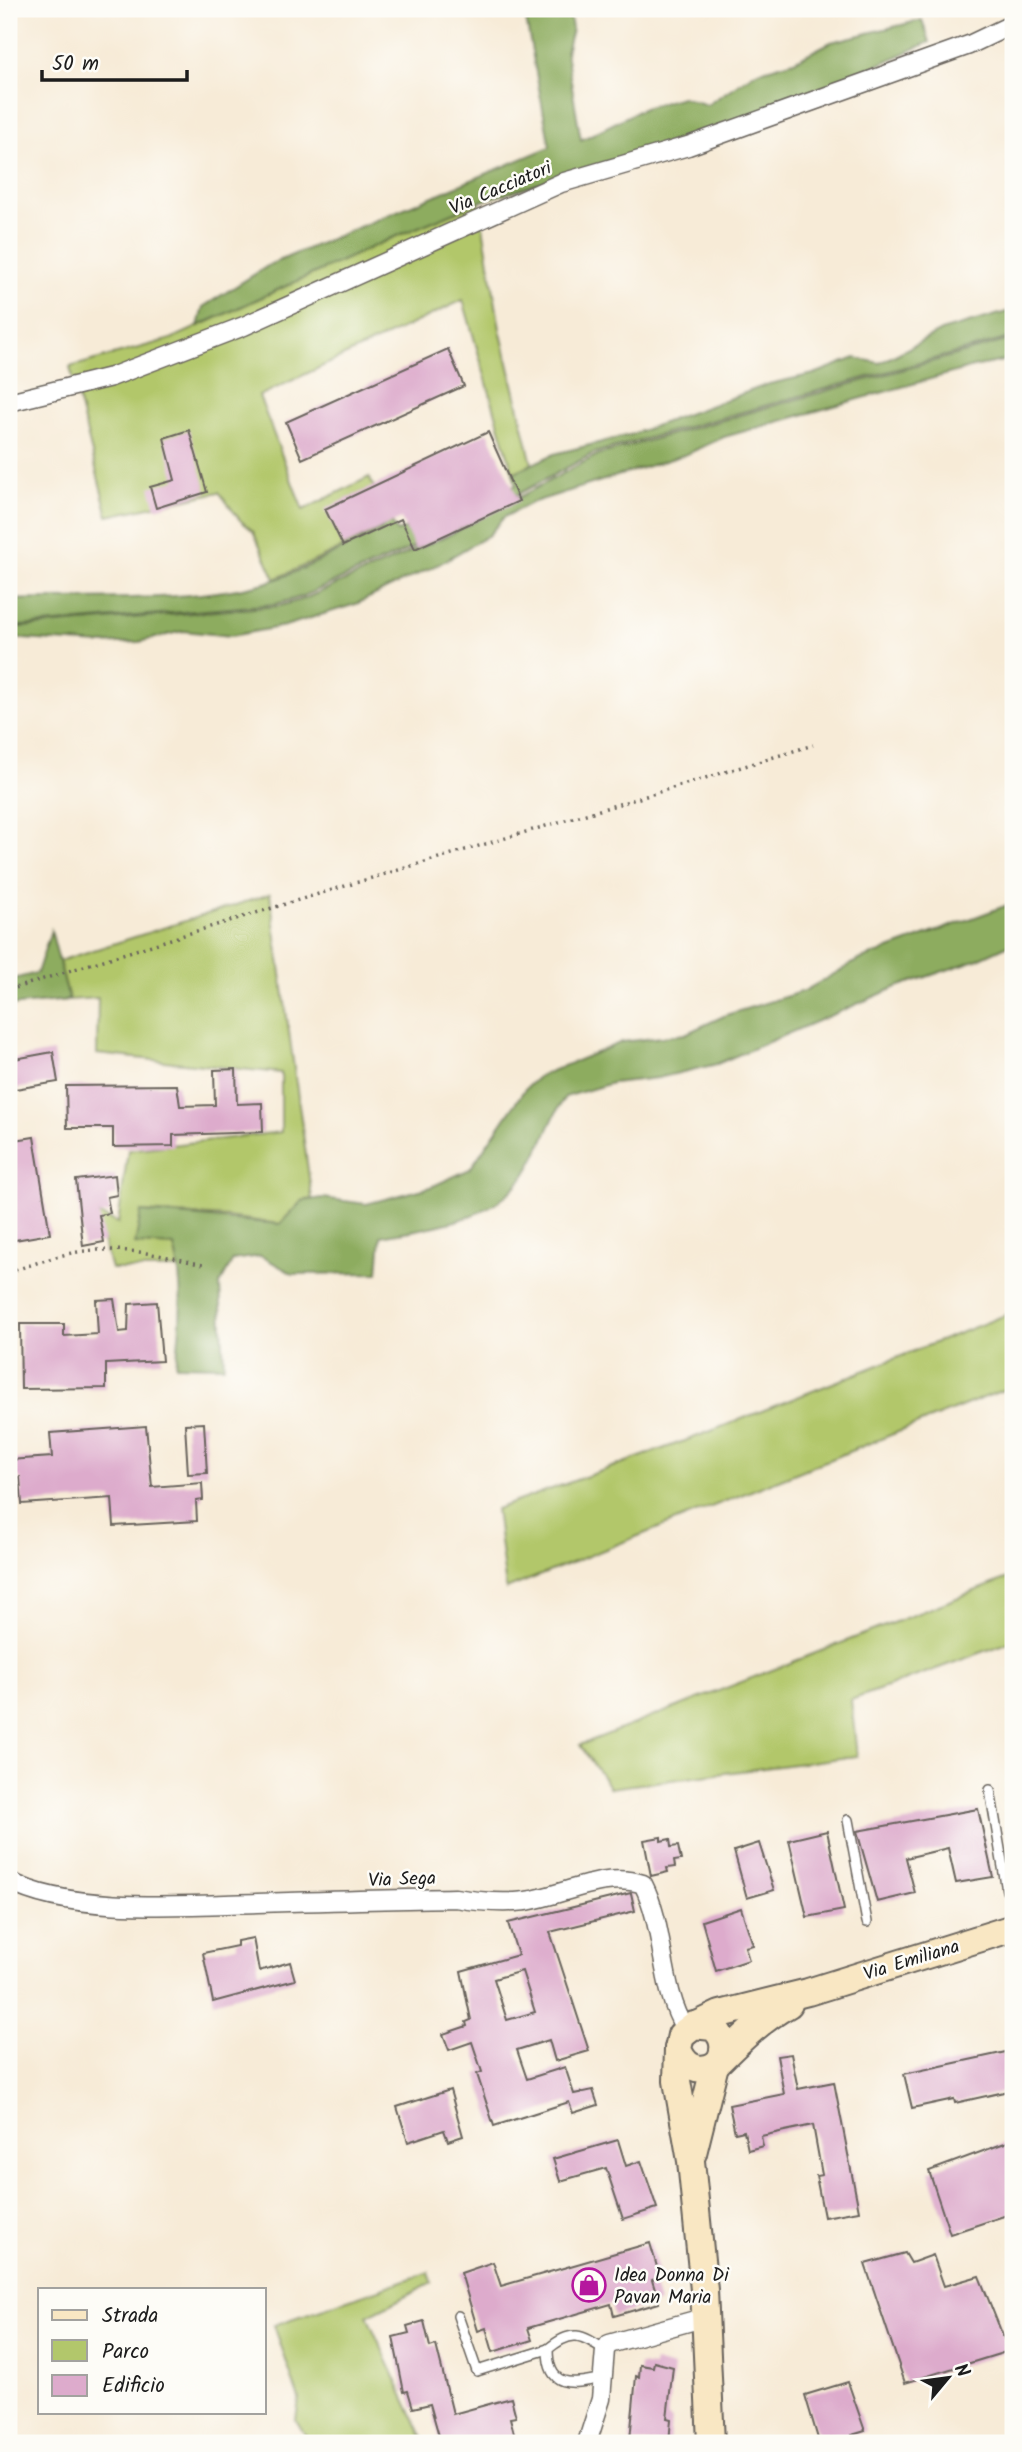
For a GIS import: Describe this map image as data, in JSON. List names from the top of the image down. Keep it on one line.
{"streets":{"main road":["Via Emiliana"],"street":["Via Cacciatori","Via Sega"]},"crossings":[["Via Sega","Via Emiliana"]],"places":{"shop":["Idea Donna Di Pavan Maria"]},"legend":["Strada","Parco","Edificio"],"scale_bar":"50 m","north":"top right"}
